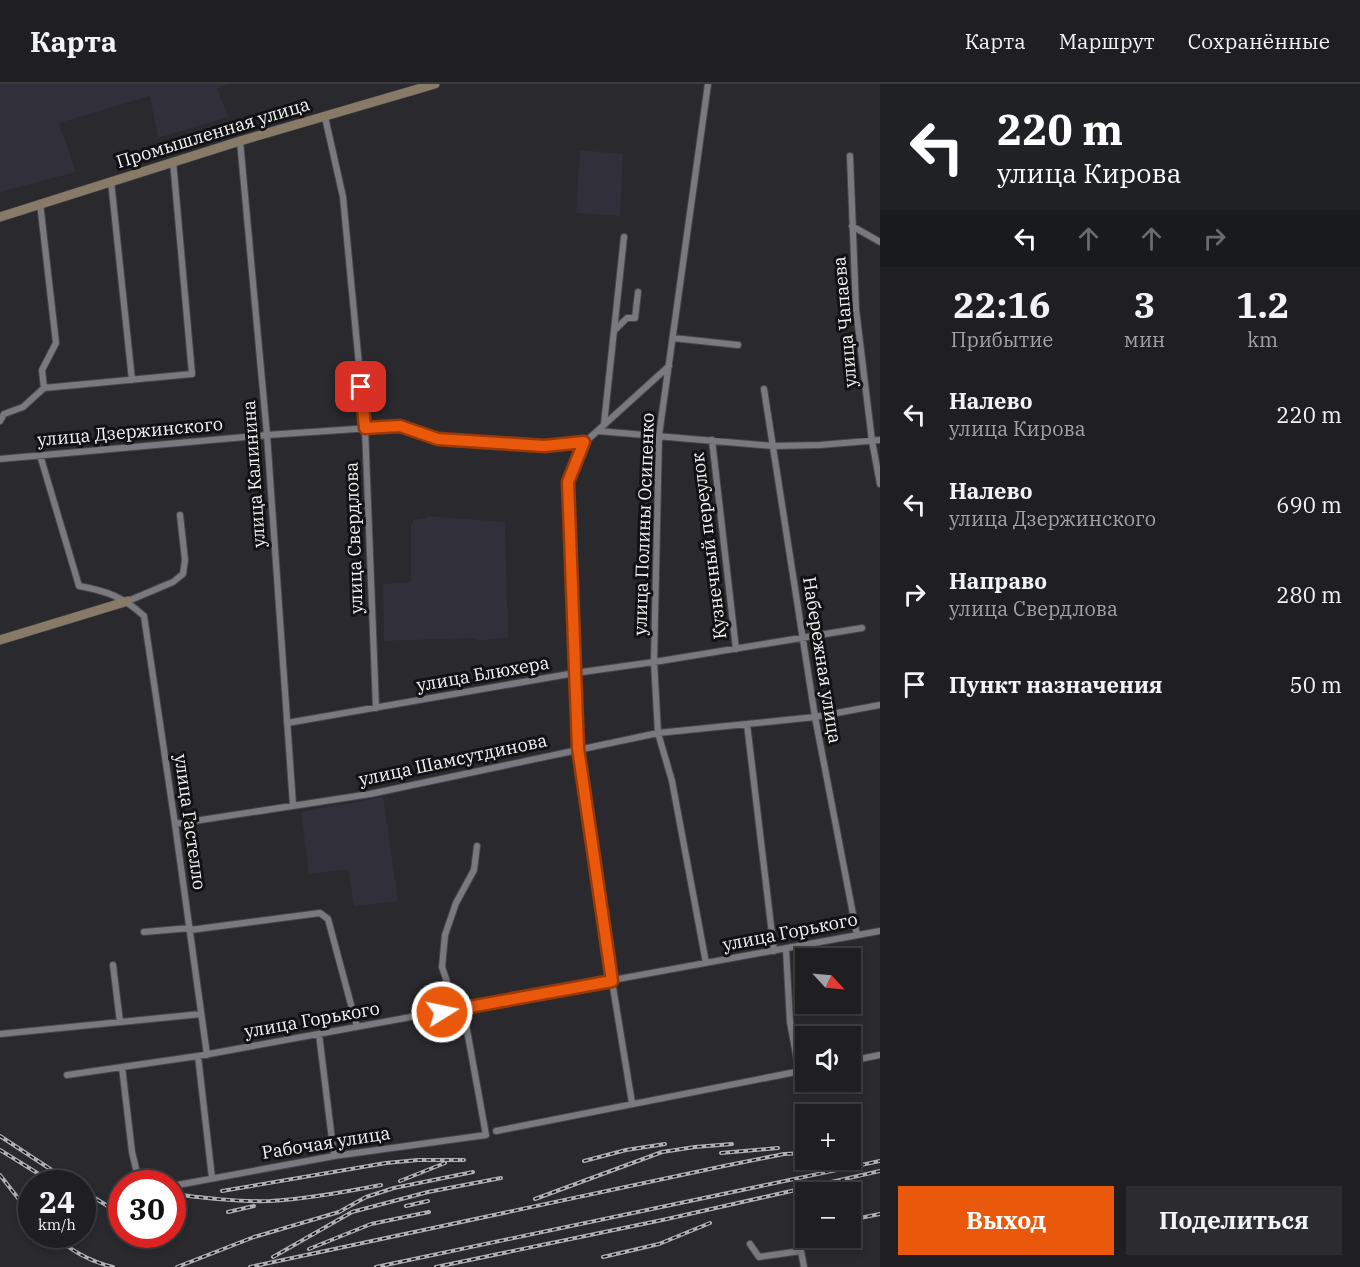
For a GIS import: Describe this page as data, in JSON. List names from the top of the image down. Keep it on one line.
{"streets":{"main road":["Промышленная улица"],"street":["улица Чапаева","улица Дзержинского","улица Калинина","улица Полины Осипенко","улица Свердлова","Кузнечный переулок","Набережная улица","улица Блюхера","улица Шамсутдинова","улица Гастелло","улица Горького","Рабочая улица"]},"crossings":[["Промышленная улица","улица Калинина"],["Промышленная улица","улица Свердлова"],["улица Дзержинского","улица Калинина"],["улица Дзержинского","улица Свердлова"],["улица Калинина","улица Блюхера"],["улица Калинина","улица Шамсутдинова"],["улица Полины Осипенко","улица Блюхера"],["улица Полины Осипенко","улица Шамсутдинова"],["улица Полины Осипенко","улица Горького"],["улица Свердлова","улица Блюхера"],["Кузнечный переулок","улица Блюхера"],["Набережная улица","улица Блюхера"],["Набережная улица","улица Шамсутдинова"],["Набережная улица","улица Горького"],["улица Шамсутдинова","улица Гастелло"],["улица Гастелло","улица Горького"],["улица Горького","Рабочая улица"]],"north":"bottom right","page":{"header":"Карта","nav":["Карта","Маршрут","Сохранённые"],"turn":["220 m","улица Кирова"],"eta":["22:16","Прибытие","3","мин","1.2","km"],"list":[{"name":"Налево","note":"улица Кирова","value":"220 m"},{"name":"Налево","note":"улица Дзержинского","value":"690 m"},{"name":"Направо","note":"улица Свердлова","value":"280 m"},{"name":"Пункт назначения","value":"50 m"}],"map_buttons":["+","−"],"speed":"24 km/h","limit":"30","buttons":["Выход","Поделиться"]}}
